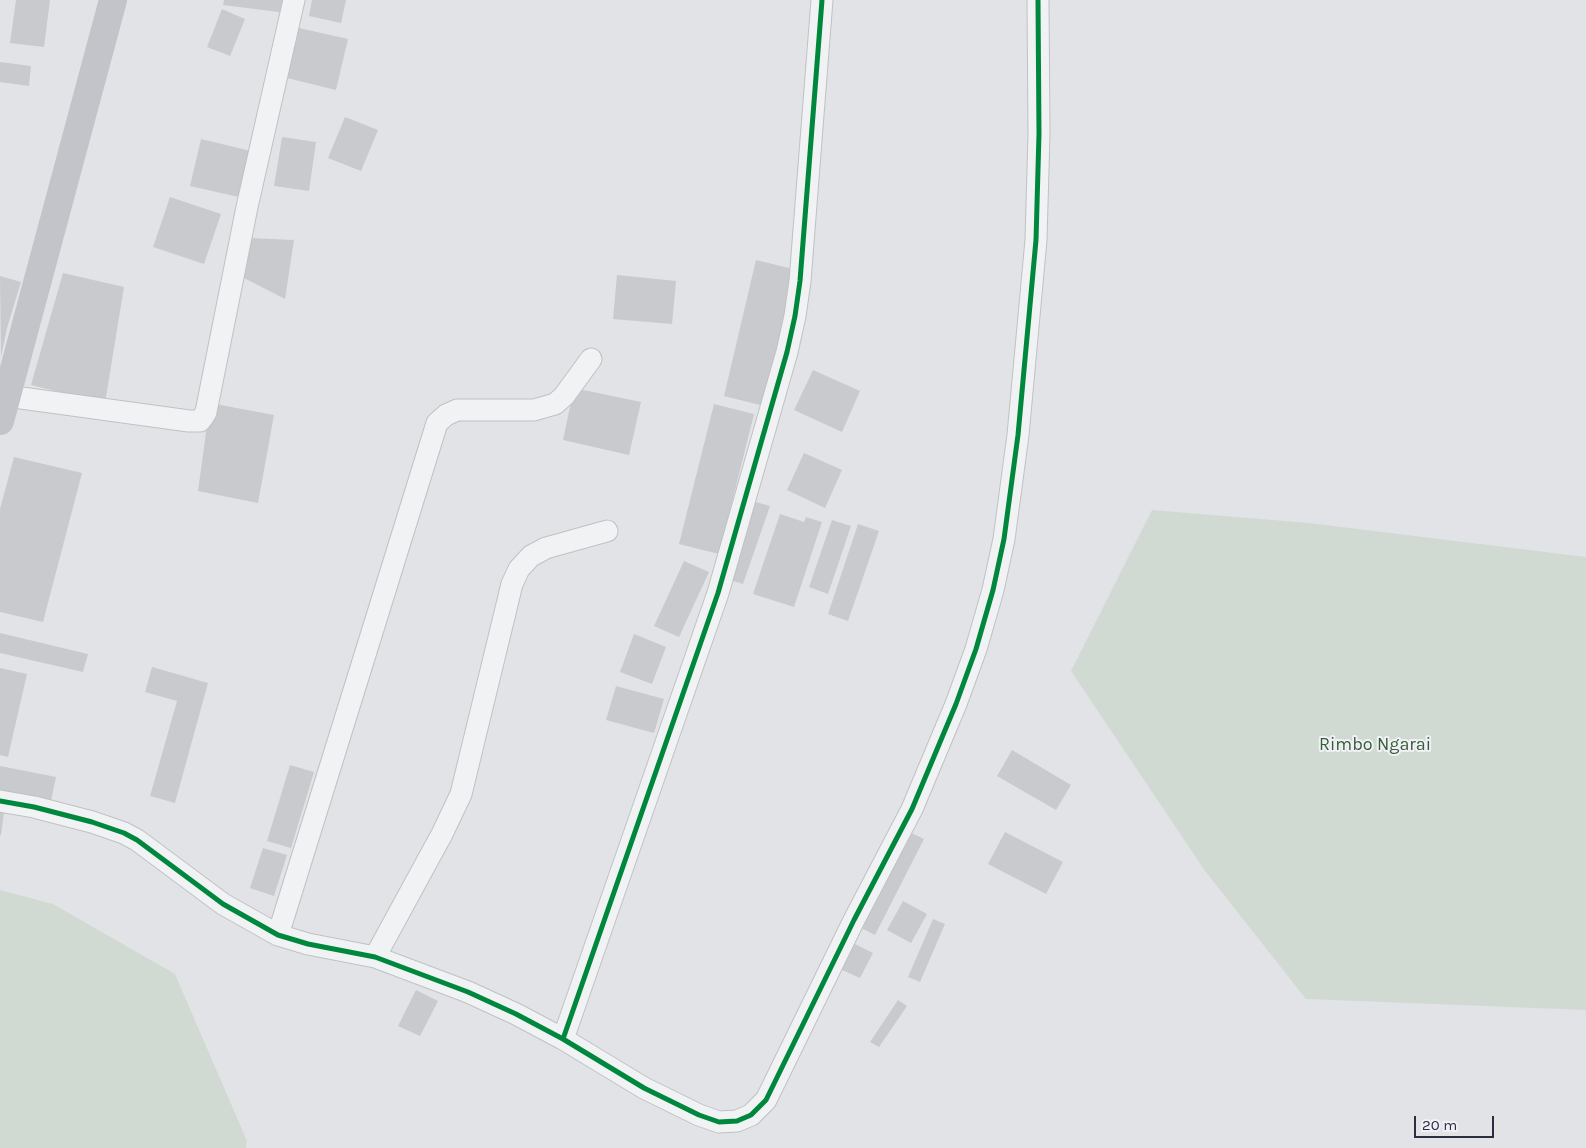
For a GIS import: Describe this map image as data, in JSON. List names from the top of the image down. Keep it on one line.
{"parks":["Rimbo Ngarai"],"scale_bar":"20 m"}
